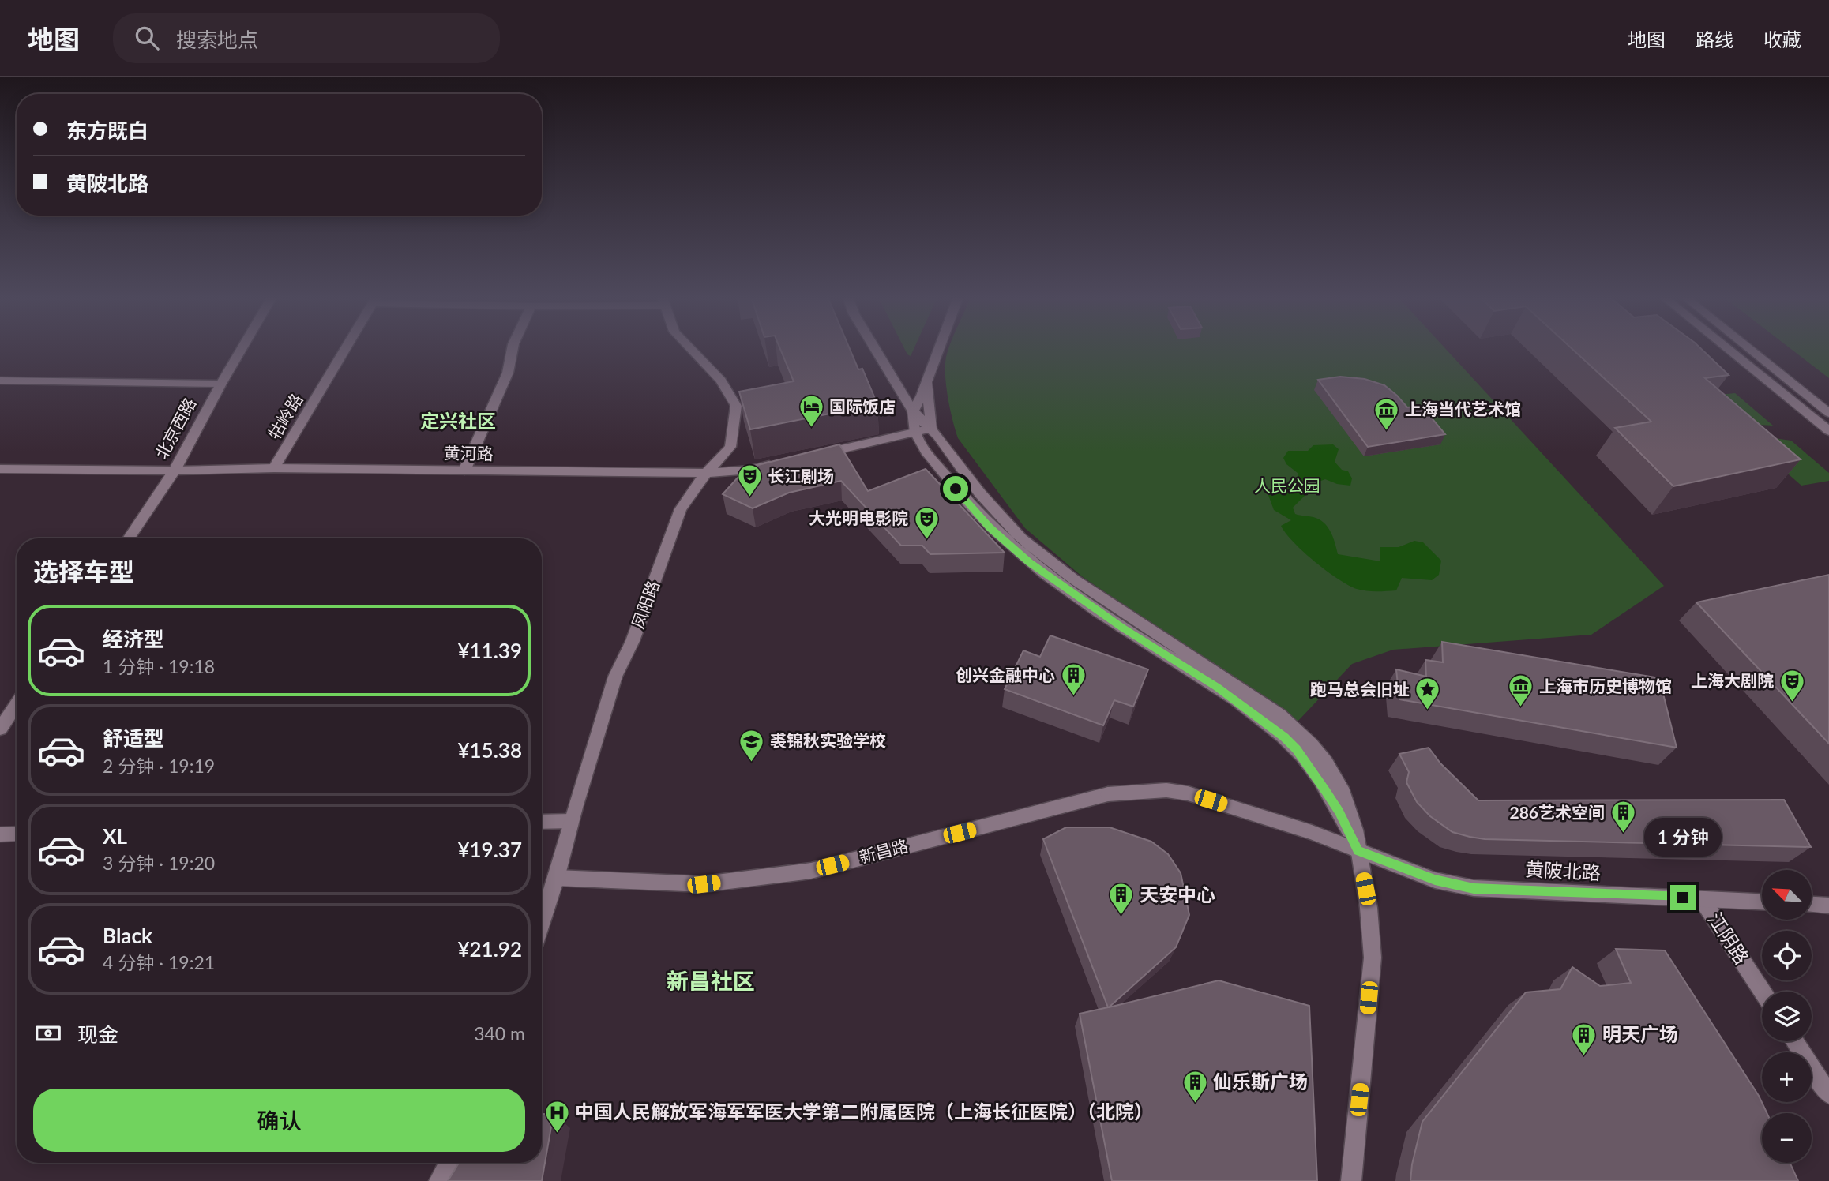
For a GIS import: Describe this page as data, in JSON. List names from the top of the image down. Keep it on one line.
{"streets":{"street":["牯岭路","北京西路","黄河路","凤阳路","新昌路","黄陂北路","江阴路"]},"crossings":[["牯岭路","黄河路"],["北京西路","黄河路"],["黄河路","凤阳路"],["凤阳路","新昌路"],["新昌路","黄陂北路"],["黄陂北路","江阴路"]],"districts":["定兴社区","新昌社区"],"parks":["人民公园"],"places":{"hotel":["国际饭店"],"museum":["上海当代艺术馆","上海市历史博物馆"],"theatre":["长江剧场","大光明电影院","上海大剧院"],"building":["创兴金融中心","286艺术空间","天安中心","明天广场","仙乐斯广场"],"place":["跑马总会旧址"],"school or university":["裘锦秋实验学校"],"hospital":["中国人民解放军海军军医大学第二附属医院（上海长征医院）（北院）"]},"north":"top left","page":{"header":"地图","search":"搜索地点","nav":["地图","路线","收藏"],"banner":["东方既白","黄陂北路"],"heading":"选择车型","list":[{"name":"经济型","note":"1 分钟 · 19:18","value":"¥11.39"},{"name":"舒适型","note":"2 分钟 · 19:19","value":"¥15.38"},{"name":"XL","note":"3 分钟 · 19:20","value":"¥19.37"},{"name":"Black","note":"4 分钟 · 19:21","value":"¥21.92"}],"bubble":"1 分钟","map_buttons":["+","−"],"pay":["现金","340 m"],"buttons":"确认"}}
